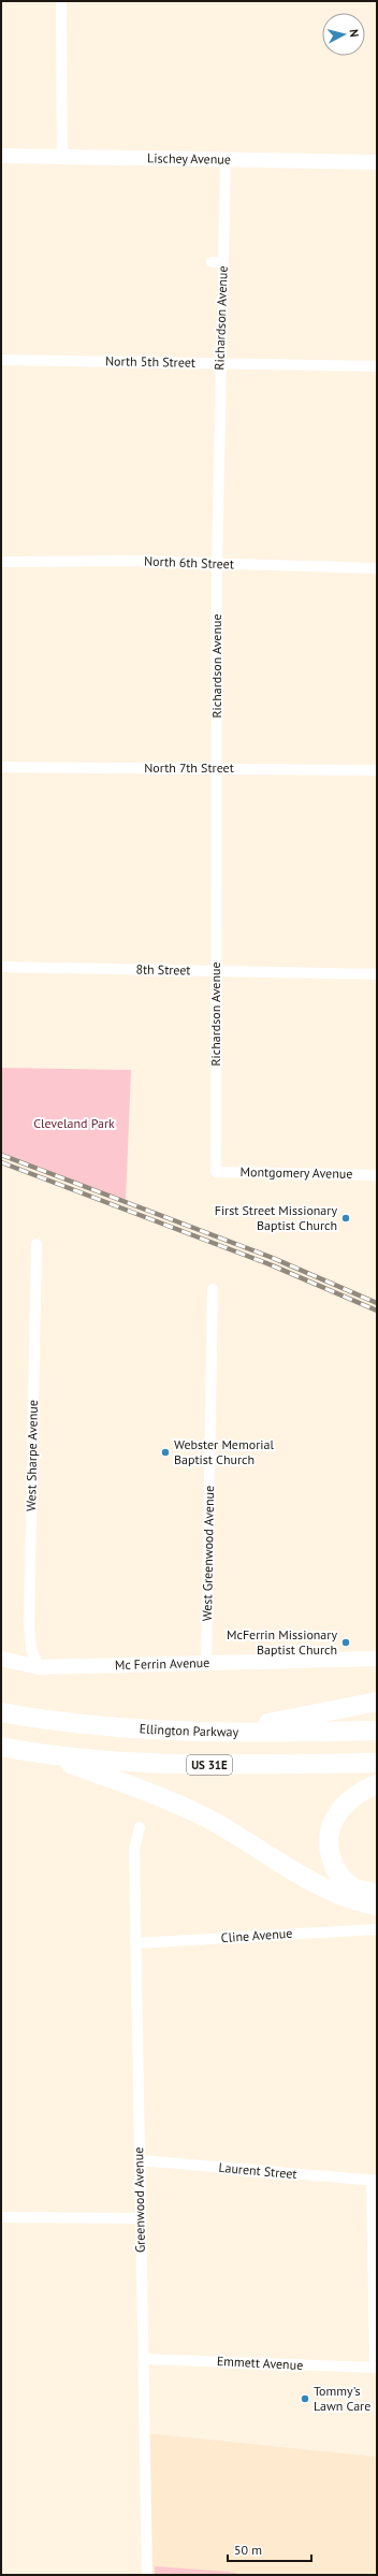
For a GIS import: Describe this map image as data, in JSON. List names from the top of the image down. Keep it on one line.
{"streets":{"highway":["Ellington Parkway","US 31E"],"street":["Lischey Avenue","Richardson Avenue","North 5th Street","North 6th Street","North 7th Street","8th Street","Montgomery Avenue","West Sharpe Avenue","West Greenwood Avenue","Mc Ferrin Avenue","Cline Avenue","Laurent Street","Greenwood Avenue","Emmett Avenue"]},"crossings":[["Lischey Avenue","Richardson Avenue"],["Richardson Avenue","North 5th Street"],["Richardson Avenue","North 6th Street"],["Richardson Avenue","North 7th Street"],["Richardson Avenue","8th Street"],["Richardson Avenue","Montgomery Avenue"],["West Sharpe Avenue","Mc Ferrin Avenue"],["West Greenwood Avenue","Mc Ferrin Avenue"],["Cline Avenue","Greenwood Avenue"],["Laurent Street","Greenwood Avenue"],["Greenwood Avenue","Emmett Avenue"]],"parks":["Cleveland Park"],"places":["First Street Missionary Baptist Church","Webster Memorial Baptist Church","McFerrin Missionary Baptist Church","Tommy's Lawn Care"],"scale_bar":"50 m","north":"right"}
